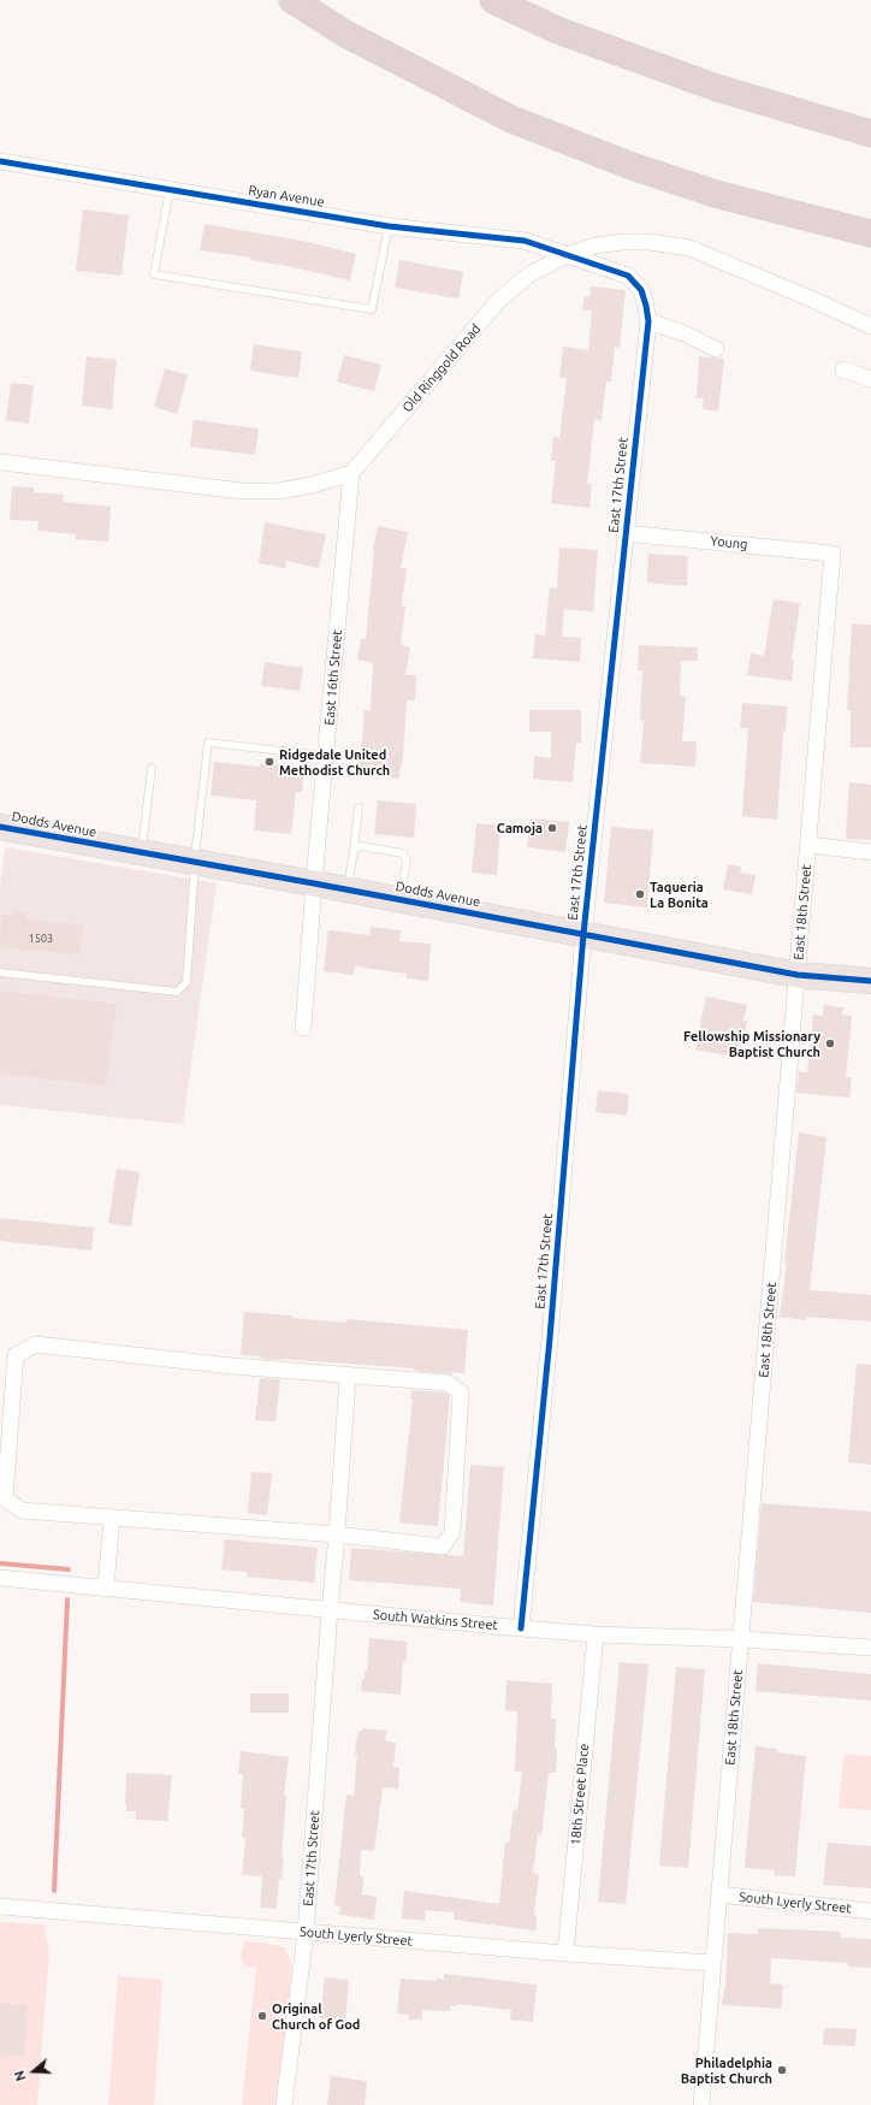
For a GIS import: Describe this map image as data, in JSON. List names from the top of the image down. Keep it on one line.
{"streets":{"main road":["Dodds Avenue"],"street":["Ryan Avenue","Old Ringgold Road","East 17th Street","Young","East 16th Street","East 18th Street","South Watkins Street","18th Street Place","South Lyerly Street"]},"crossings":[["Ryan Avenue","Old Ringgold Road"],["Ryan Avenue","East 17th Street"],["Old Ringgold Road","East 17th Street"],["Old Ringgold Road","East 16th Street"],["East 17th Street","Young"],["East 17th Street","Dodds Avenue"],["East 17th Street","South Watkins Street"],["East 17th Street","South Lyerly Street"],["Young","East 18th Street"],["East 16th Street","Dodds Avenue"],["Dodds Avenue","East 18th Street"],["East 18th Street","South Watkins Street"],["East 18th Street","South Lyerly Street"],["South Watkins Street","18th Street Place"],["18th Street Place","South Lyerly Street"]],"places":["Ridgedale United Methodist Church","Camoja","Taqueria La Bonita","Fellowship Missionary Baptist Church","Original Church of God","Philadelphia Baptist Church"],"house_numbers":["1503"],"north":"left"}
